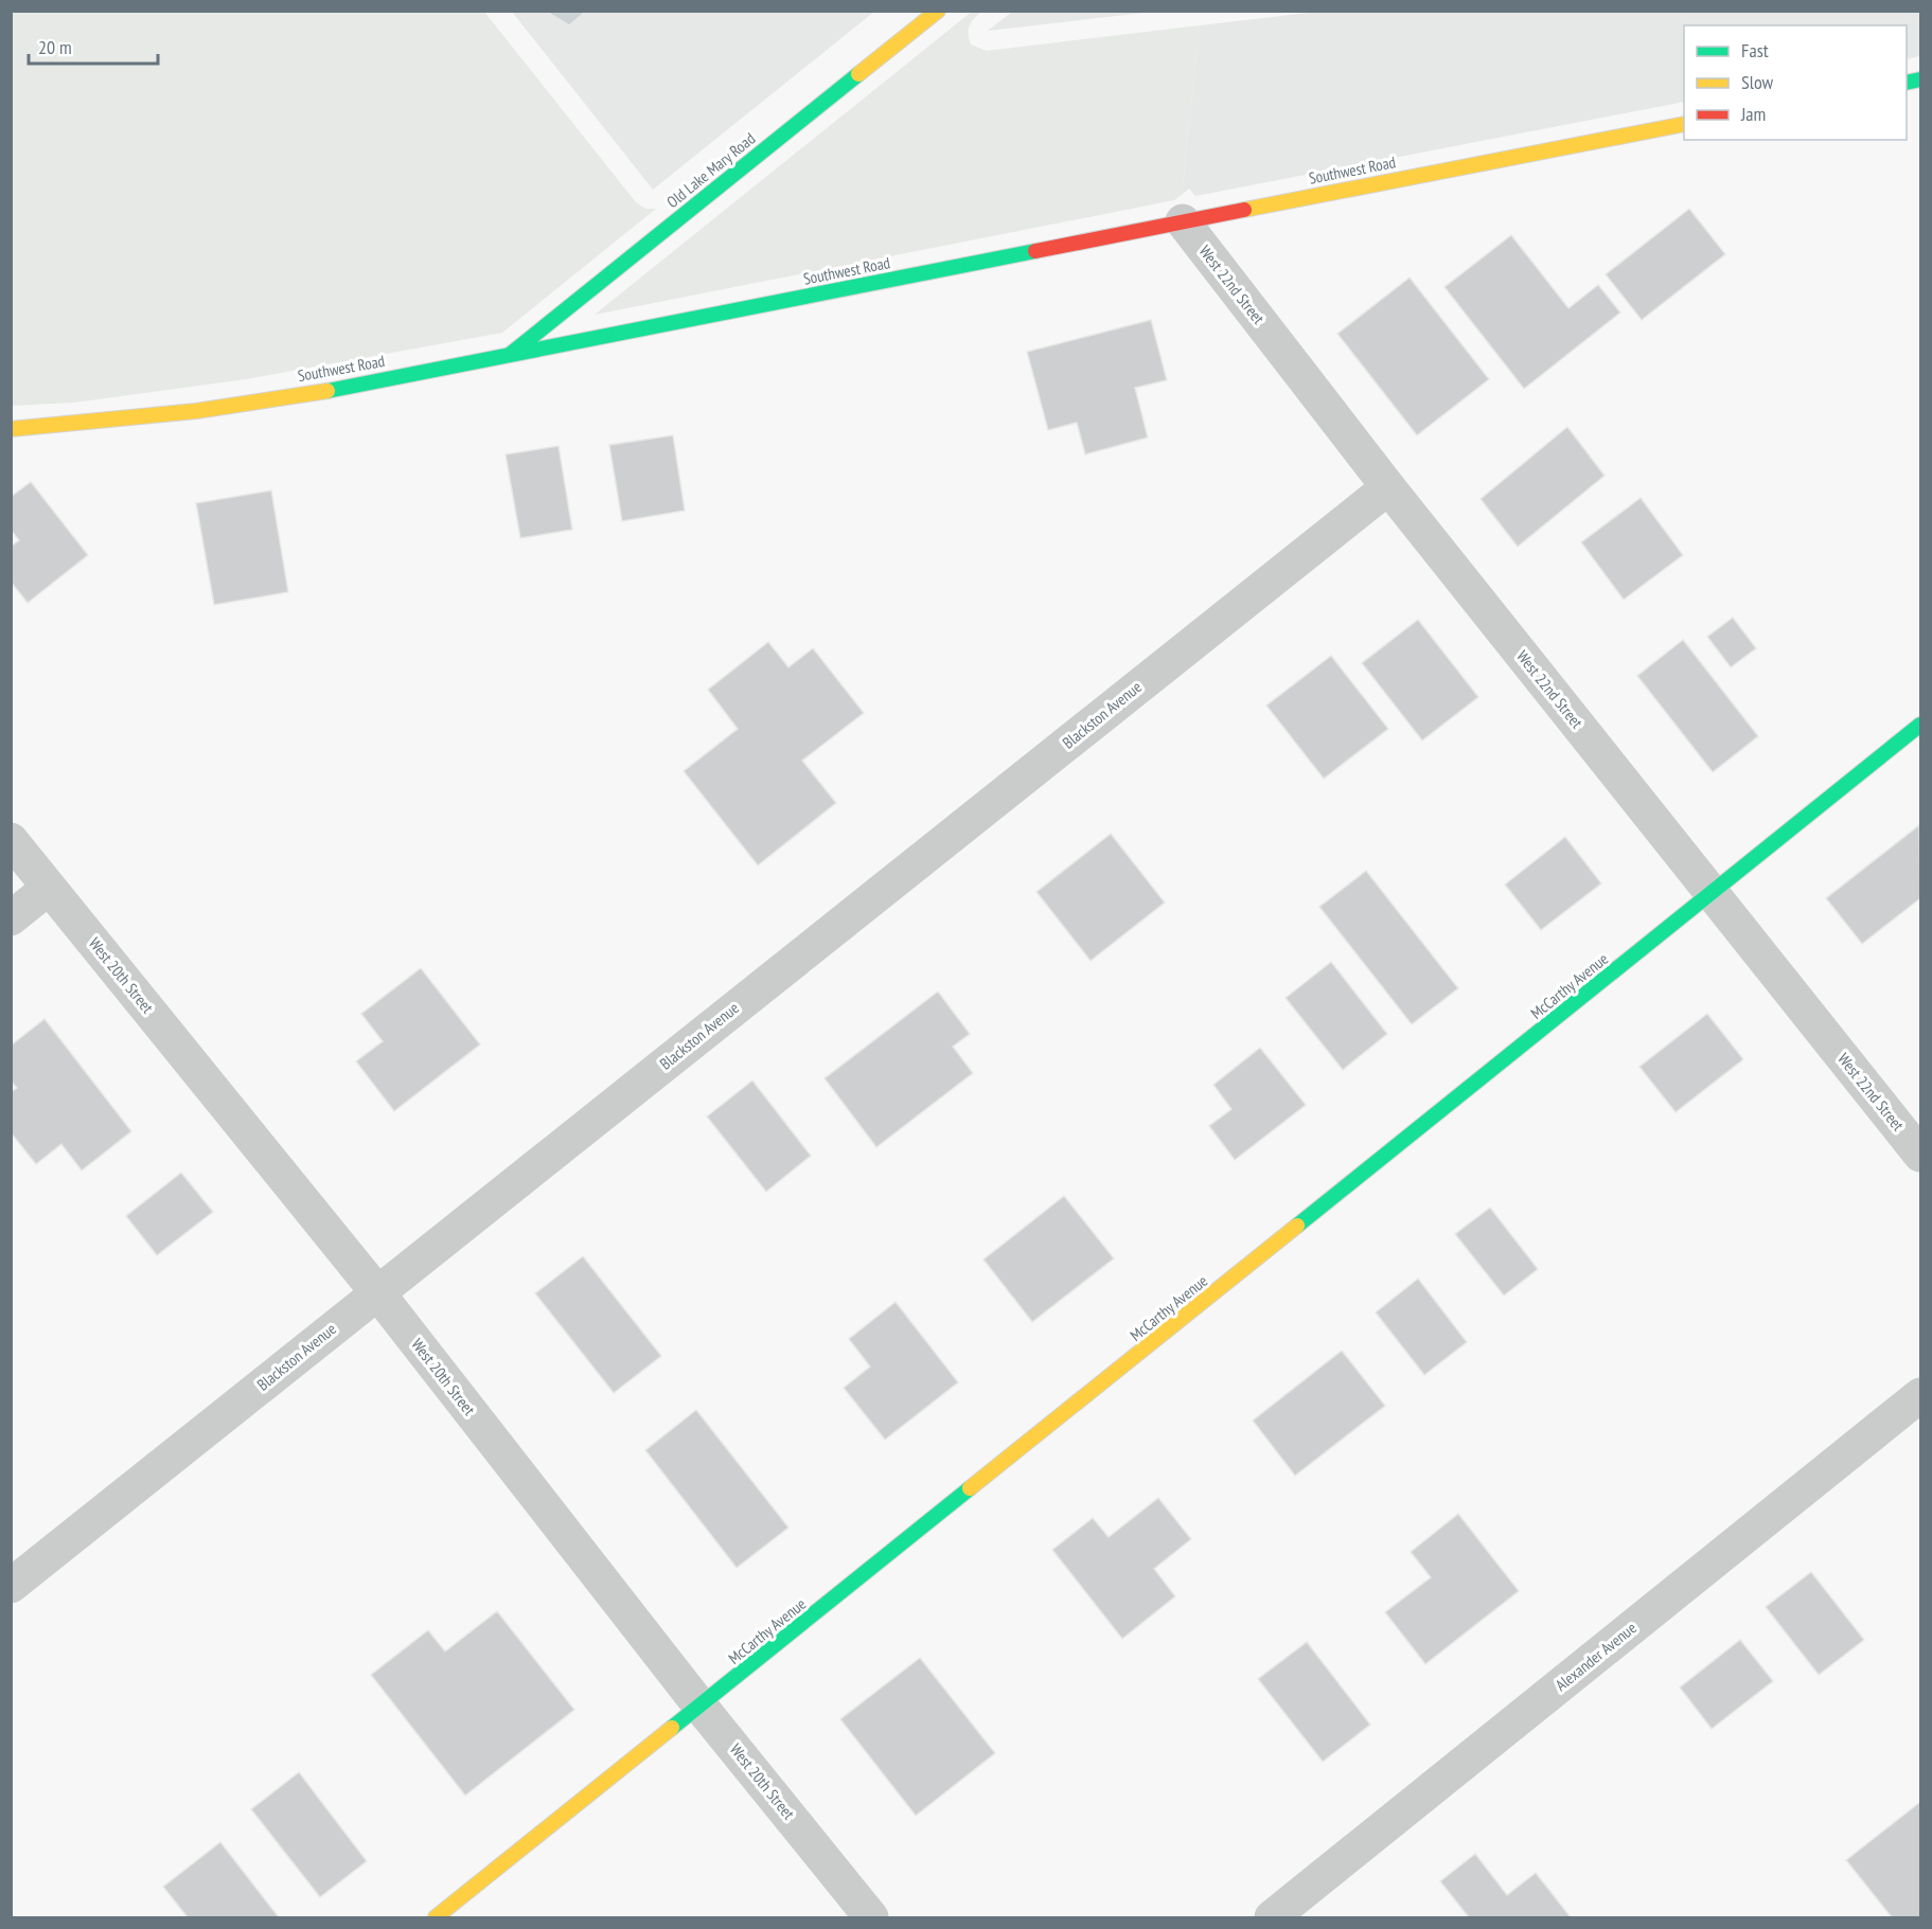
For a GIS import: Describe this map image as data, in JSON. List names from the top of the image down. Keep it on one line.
{"streets":{"street":["Old Lake Mary Road","Southwest Road","West 22nd Street","Blackston Avenue","West 20th Street","McCarthy Avenue","Alexander Avenue"]},"crossings":[["Old Lake Mary Road","Southwest Road"],["Southwest Road","West 22nd Street"],["West 22nd Street","Blackston Avenue"],["West 22nd Street","McCarthy Avenue"],["Blackston Avenue","West 20th Street"],["West 20th Street","McCarthy Avenue"]],"legend":["Fast","Slow","Jam"],"scale_bar":"20 m"}
